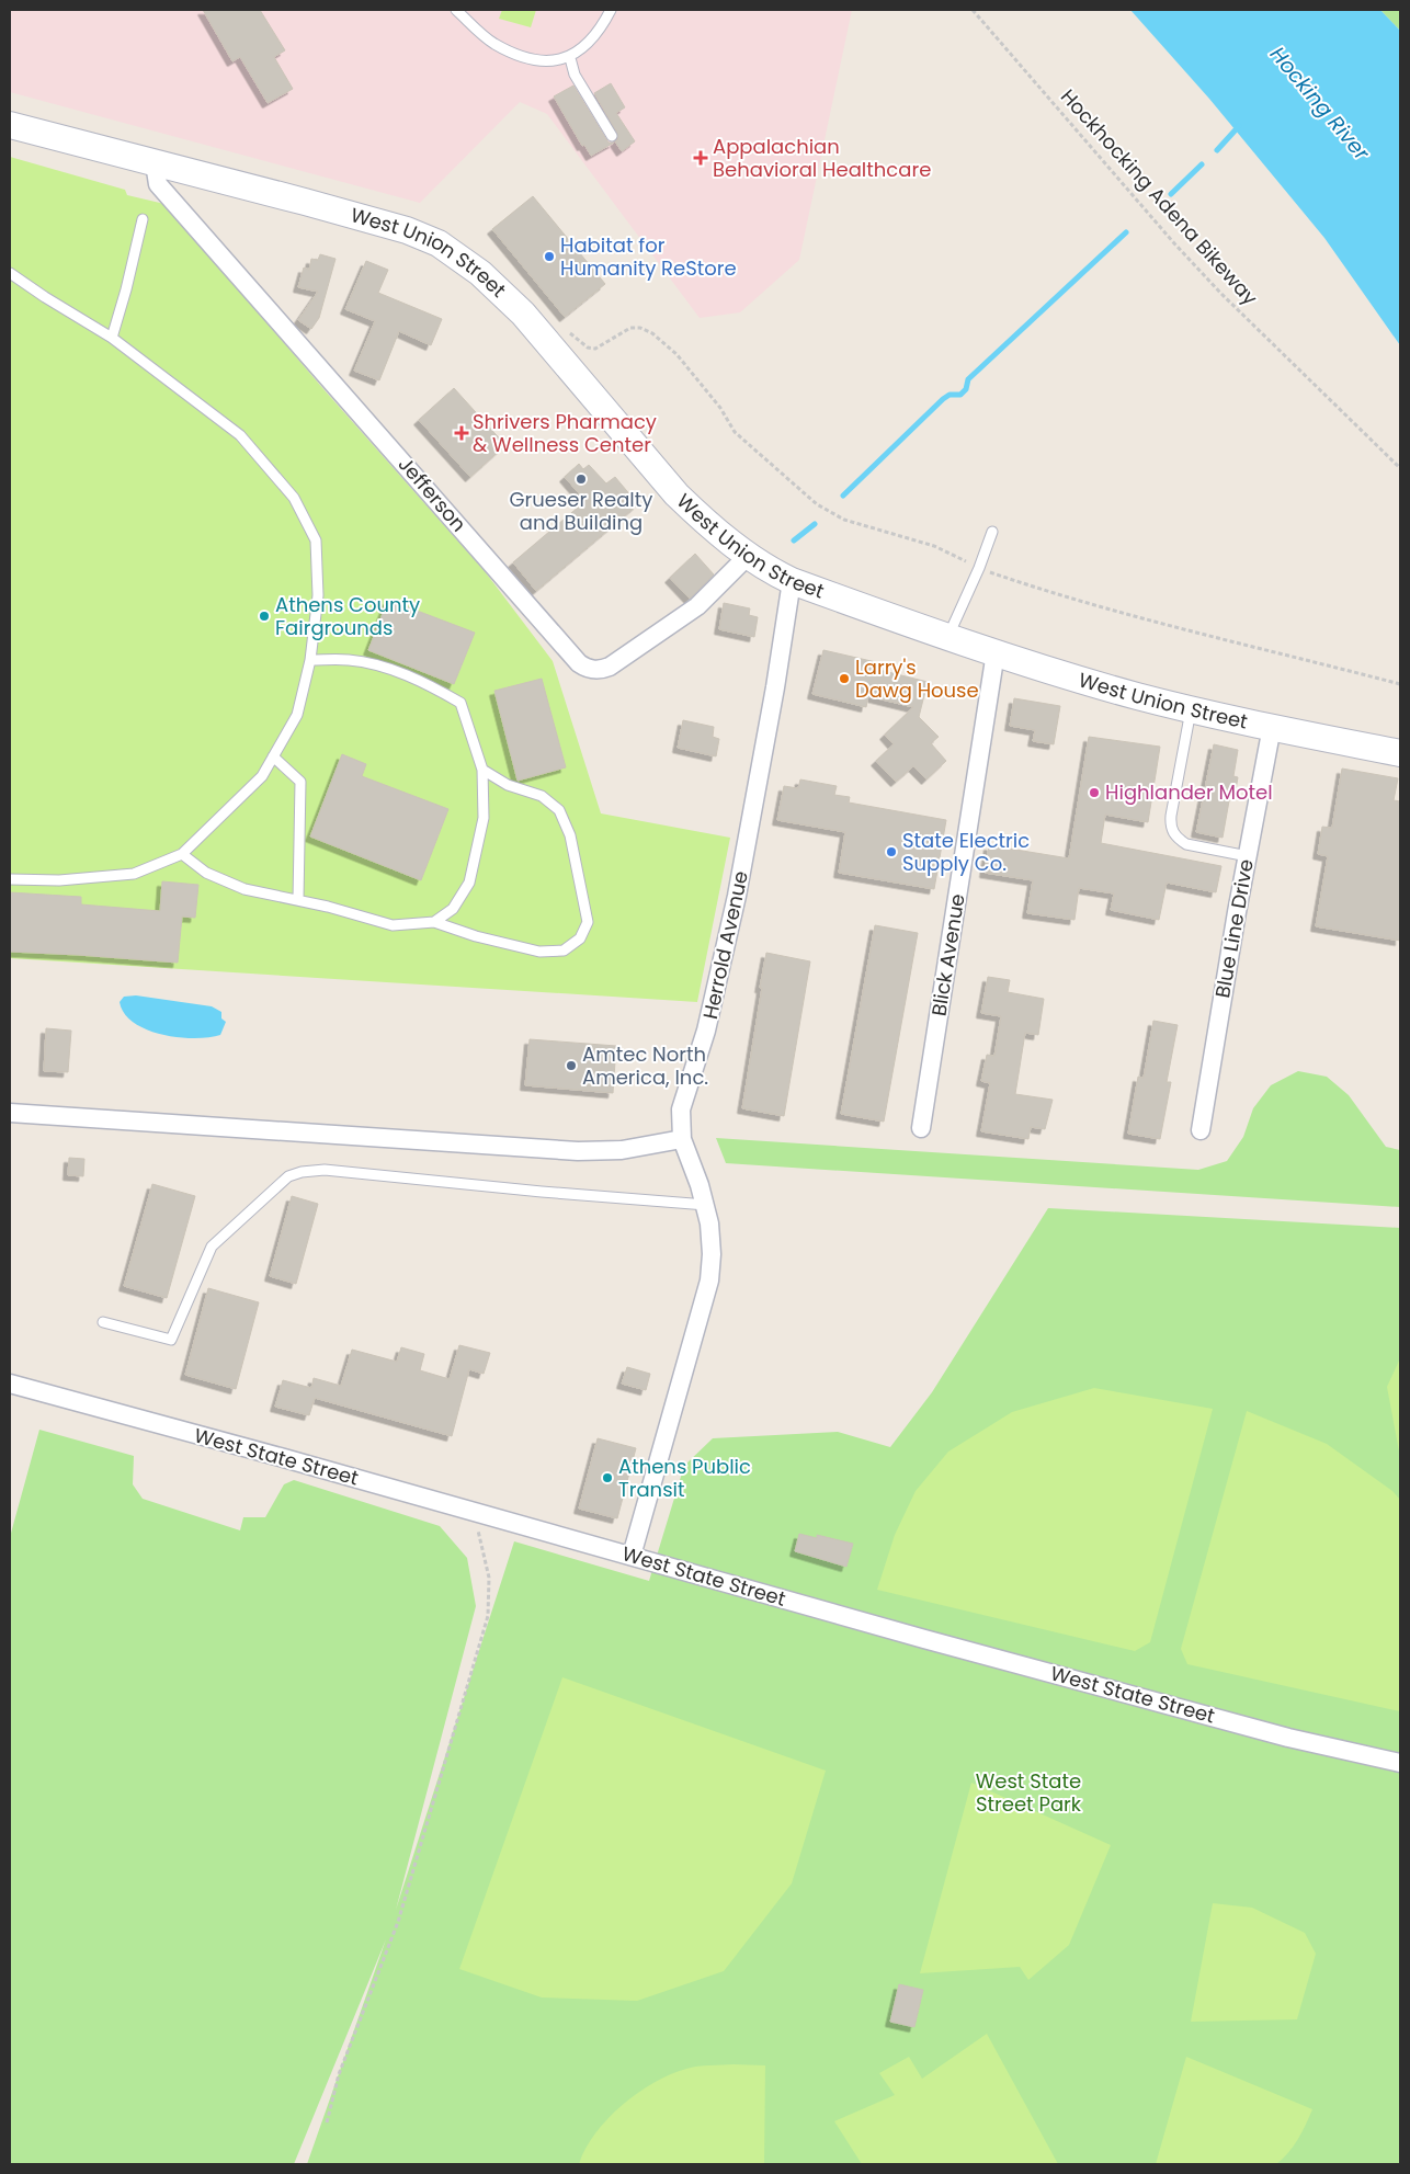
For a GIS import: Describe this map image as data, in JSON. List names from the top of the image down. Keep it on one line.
{"streets":{"main road":["West Union Street"],"street":["Jefferson","Blue Line Drive","Herrold Avenue","Blick Avenue","West State Street"],"path":["Hockhocking Adena Bikeway"]},"crossings":[["West Union Street","Jefferson"],["West Union Street","Blue Line Drive"],["West Union Street","Herrold Avenue"],["West Union Street","Blick Avenue"],["Herrold Avenue","West State Street"]],"water":["Hocking River"],"parks":["West State Street Park"],"places":{"health":["Appalachian Behavioral Healthcare","Shrivers Pharmacy & Wellness Center"],"other":["Habitat for Humanity ReStore","Grueser Realty and Building","Athens County Fairgrounds","Larry's Dawg House","Highlander Motel","State Electric Supply Co.","Amtec North America, Inc.","Athens Public Transit"]}}
